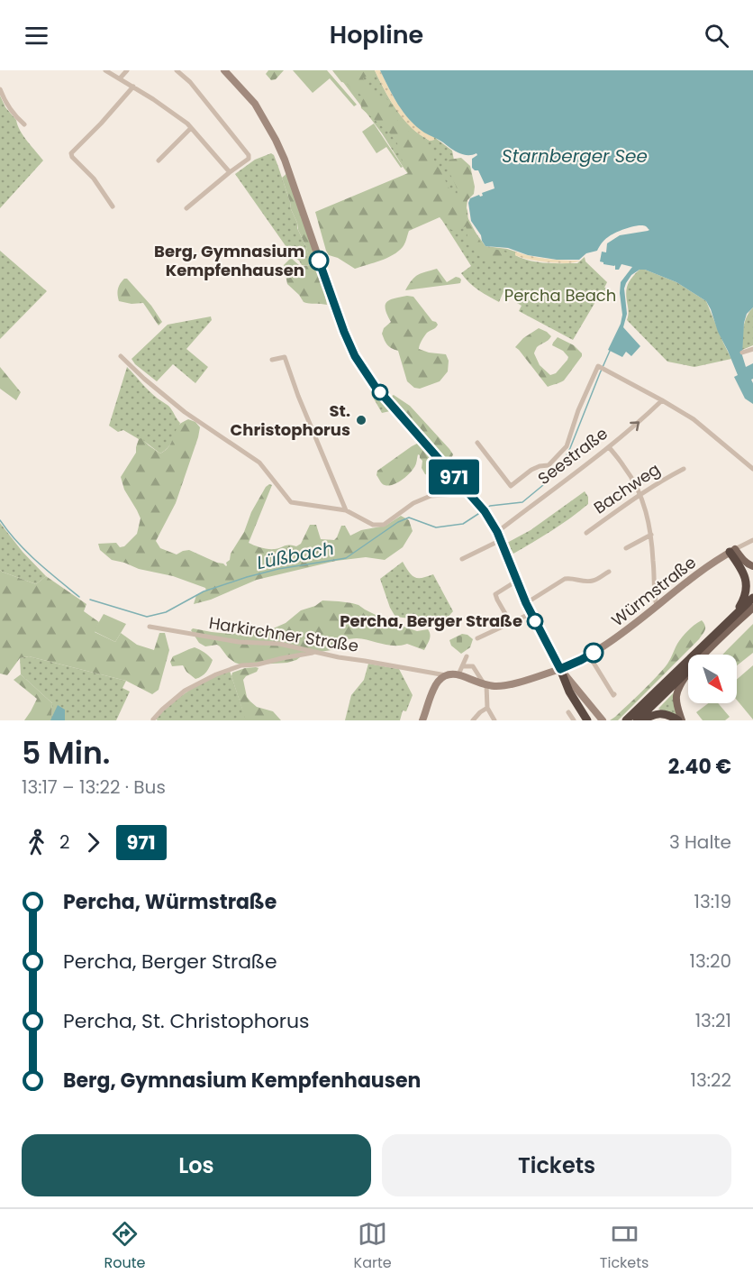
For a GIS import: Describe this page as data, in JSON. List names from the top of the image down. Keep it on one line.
{"streets":{"main road":["Würmstraße"],"street":["Seestraße","Bachweg","Harkirchner Straße"]},"water":["Starnberger See","Lüßbach"],"parks":["Percha Beach"],"places":["Berg, Gymnasium Kempfenhausen","St. Christophorus","Percha, Berger Straße"],"lines":["bus line 971"],"north":"bottom right","page":{"header":"Hopline","on_map":"971","heading":["5 Min.","13:17 – 13:22 · Bus","2.40 €"],"legs":["2","971","3 Halte"],"list":[{"name":"Percha, Würmstraße","value":"13:19"},{"name":"Percha, Berger Straße","value":"13:20"},{"name":"Percha, St. Christophorus","value":"13:21"},{"name":"Berg, Gymnasium Kempfenhausen","value":"13:22"}],"buttons":["Los","Tickets"],"tabs":["Route","Karte","Tickets"]}}
